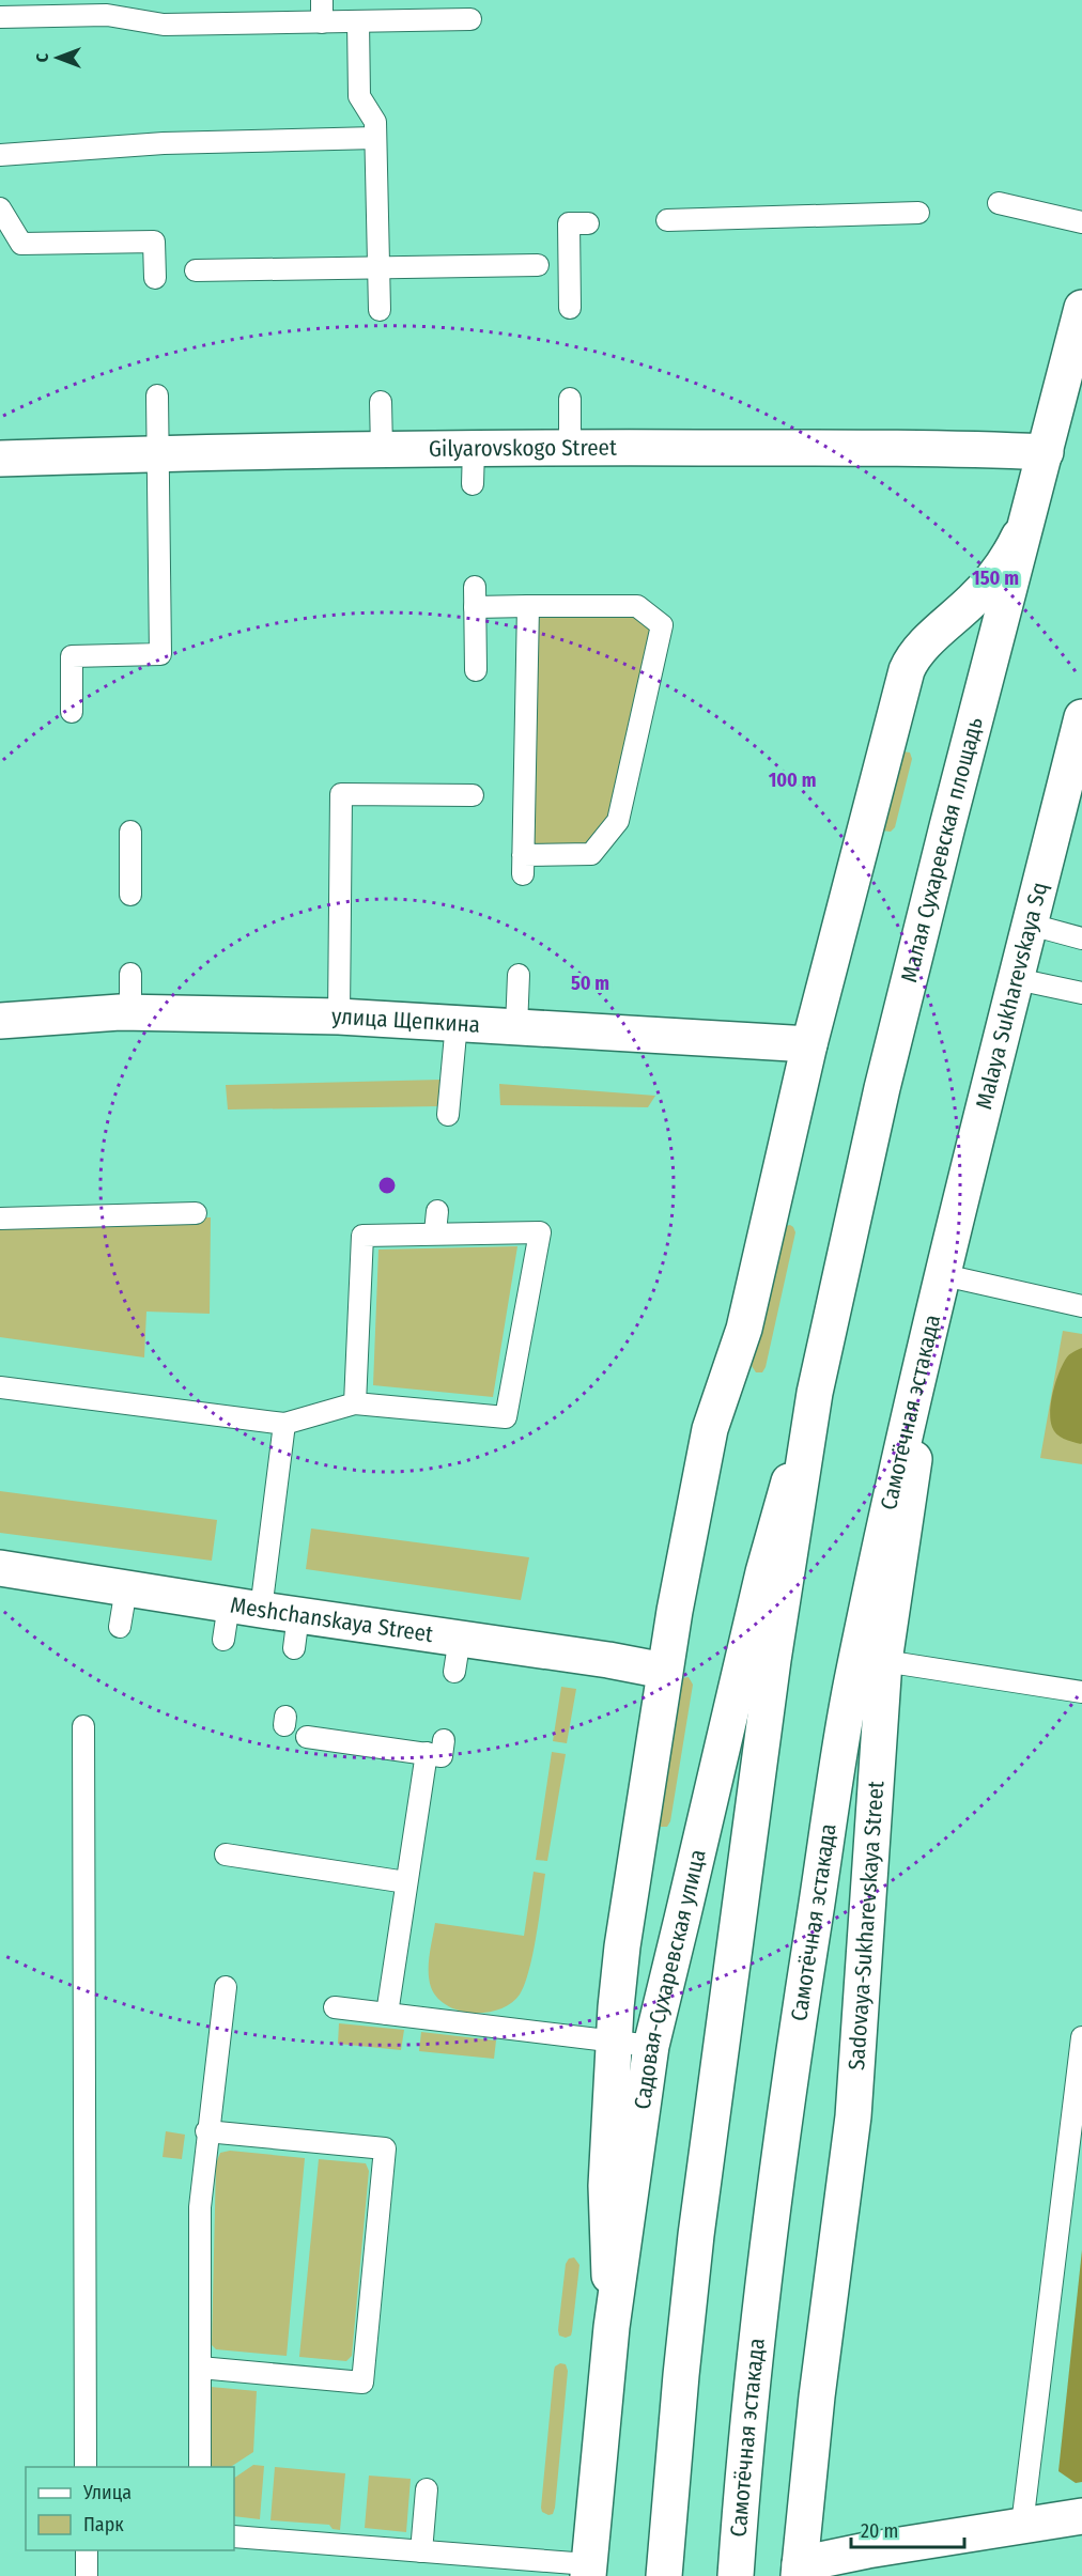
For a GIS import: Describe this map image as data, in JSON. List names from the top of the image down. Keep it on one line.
{"streets":{"main road":["Gilyarovskogo Street","Малая Сухаревская площадь","Malaya Sukharevskaya Sq","улица Щепкина","Самотёчная эстакада","Meshchanskaya Street","Sadovaya-Sukharevskaya Street","Садовая-Сухаревская улица"]},"crossings":[["Gilyarovskogo Street","Малая Сухаревская площадь"],["Малая Сухаревская площадь","Садовая-Сухаревская улица"],["Malaya Sukharevskaya Sq","Самотёчная эстакада"],["Malaya Sukharevskaya Sq","Sadovaya-Sukharevskaya Street"],["Самотёчная эстакада","Sadovaya-Sukharevskaya Street"]],"legend":["Улица","Парк"],"scale_bar":"20 m","north":"left","rings":["150 m","100 m","50 m"]}
